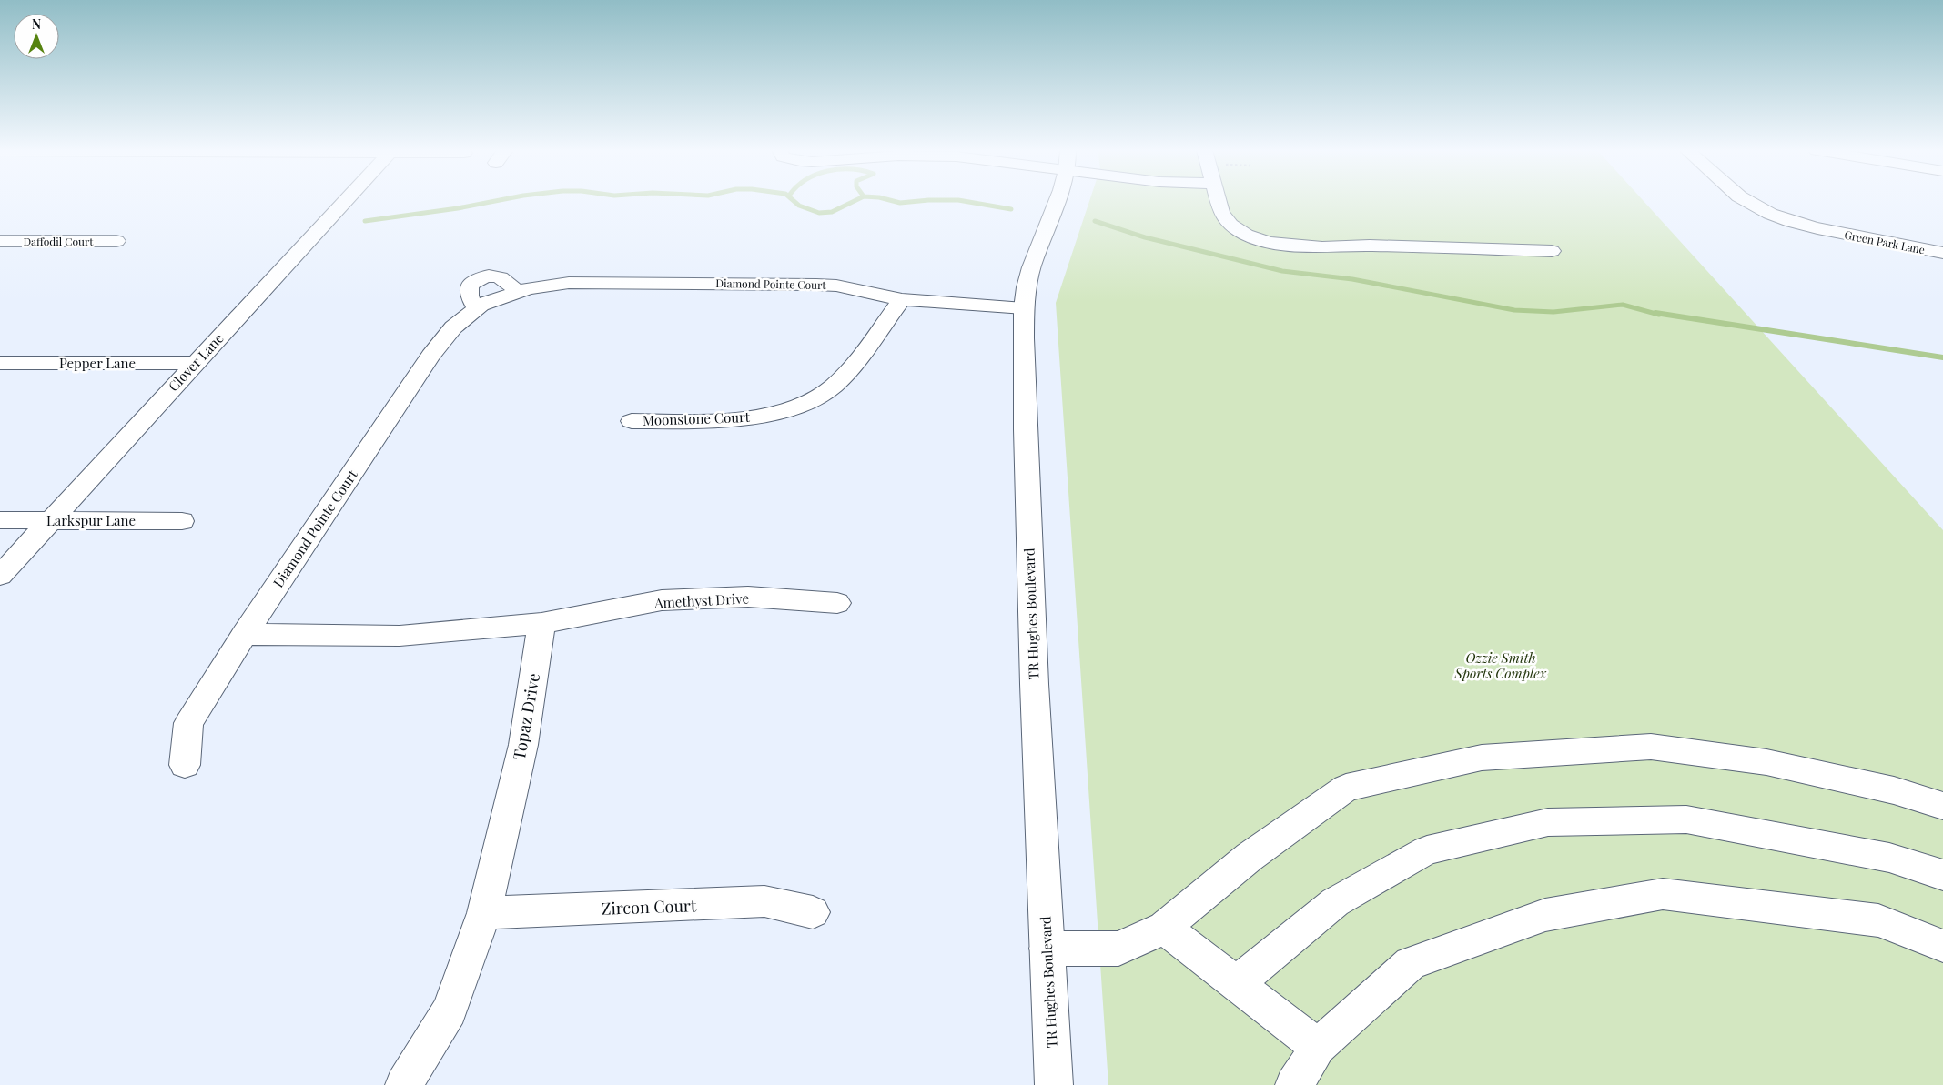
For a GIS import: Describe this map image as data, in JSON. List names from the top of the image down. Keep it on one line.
{"streets":{"street":["Daffodil Court","Green Park Lane","Diamond Pointe Court","Clover Lane","Pepper Lane","Moonstone Court","Larkspur Lane","Amethyst Drive","TR Hughes Boulevard","Topaz Drive","Zircon Court"]},"crossings":[["Diamond Pointe Court","Moonstone Court"],["Diamond Pointe Court","TR Hughes Boulevard"],["Clover Lane","Pepper Lane"],["Clover Lane","Larkspur Lane"],["Amethyst Drive","Topaz Drive"],["Topaz Drive","Zircon Court"]],"parks":["Ozzie Smith Sports Complex"],"north":"top"}
